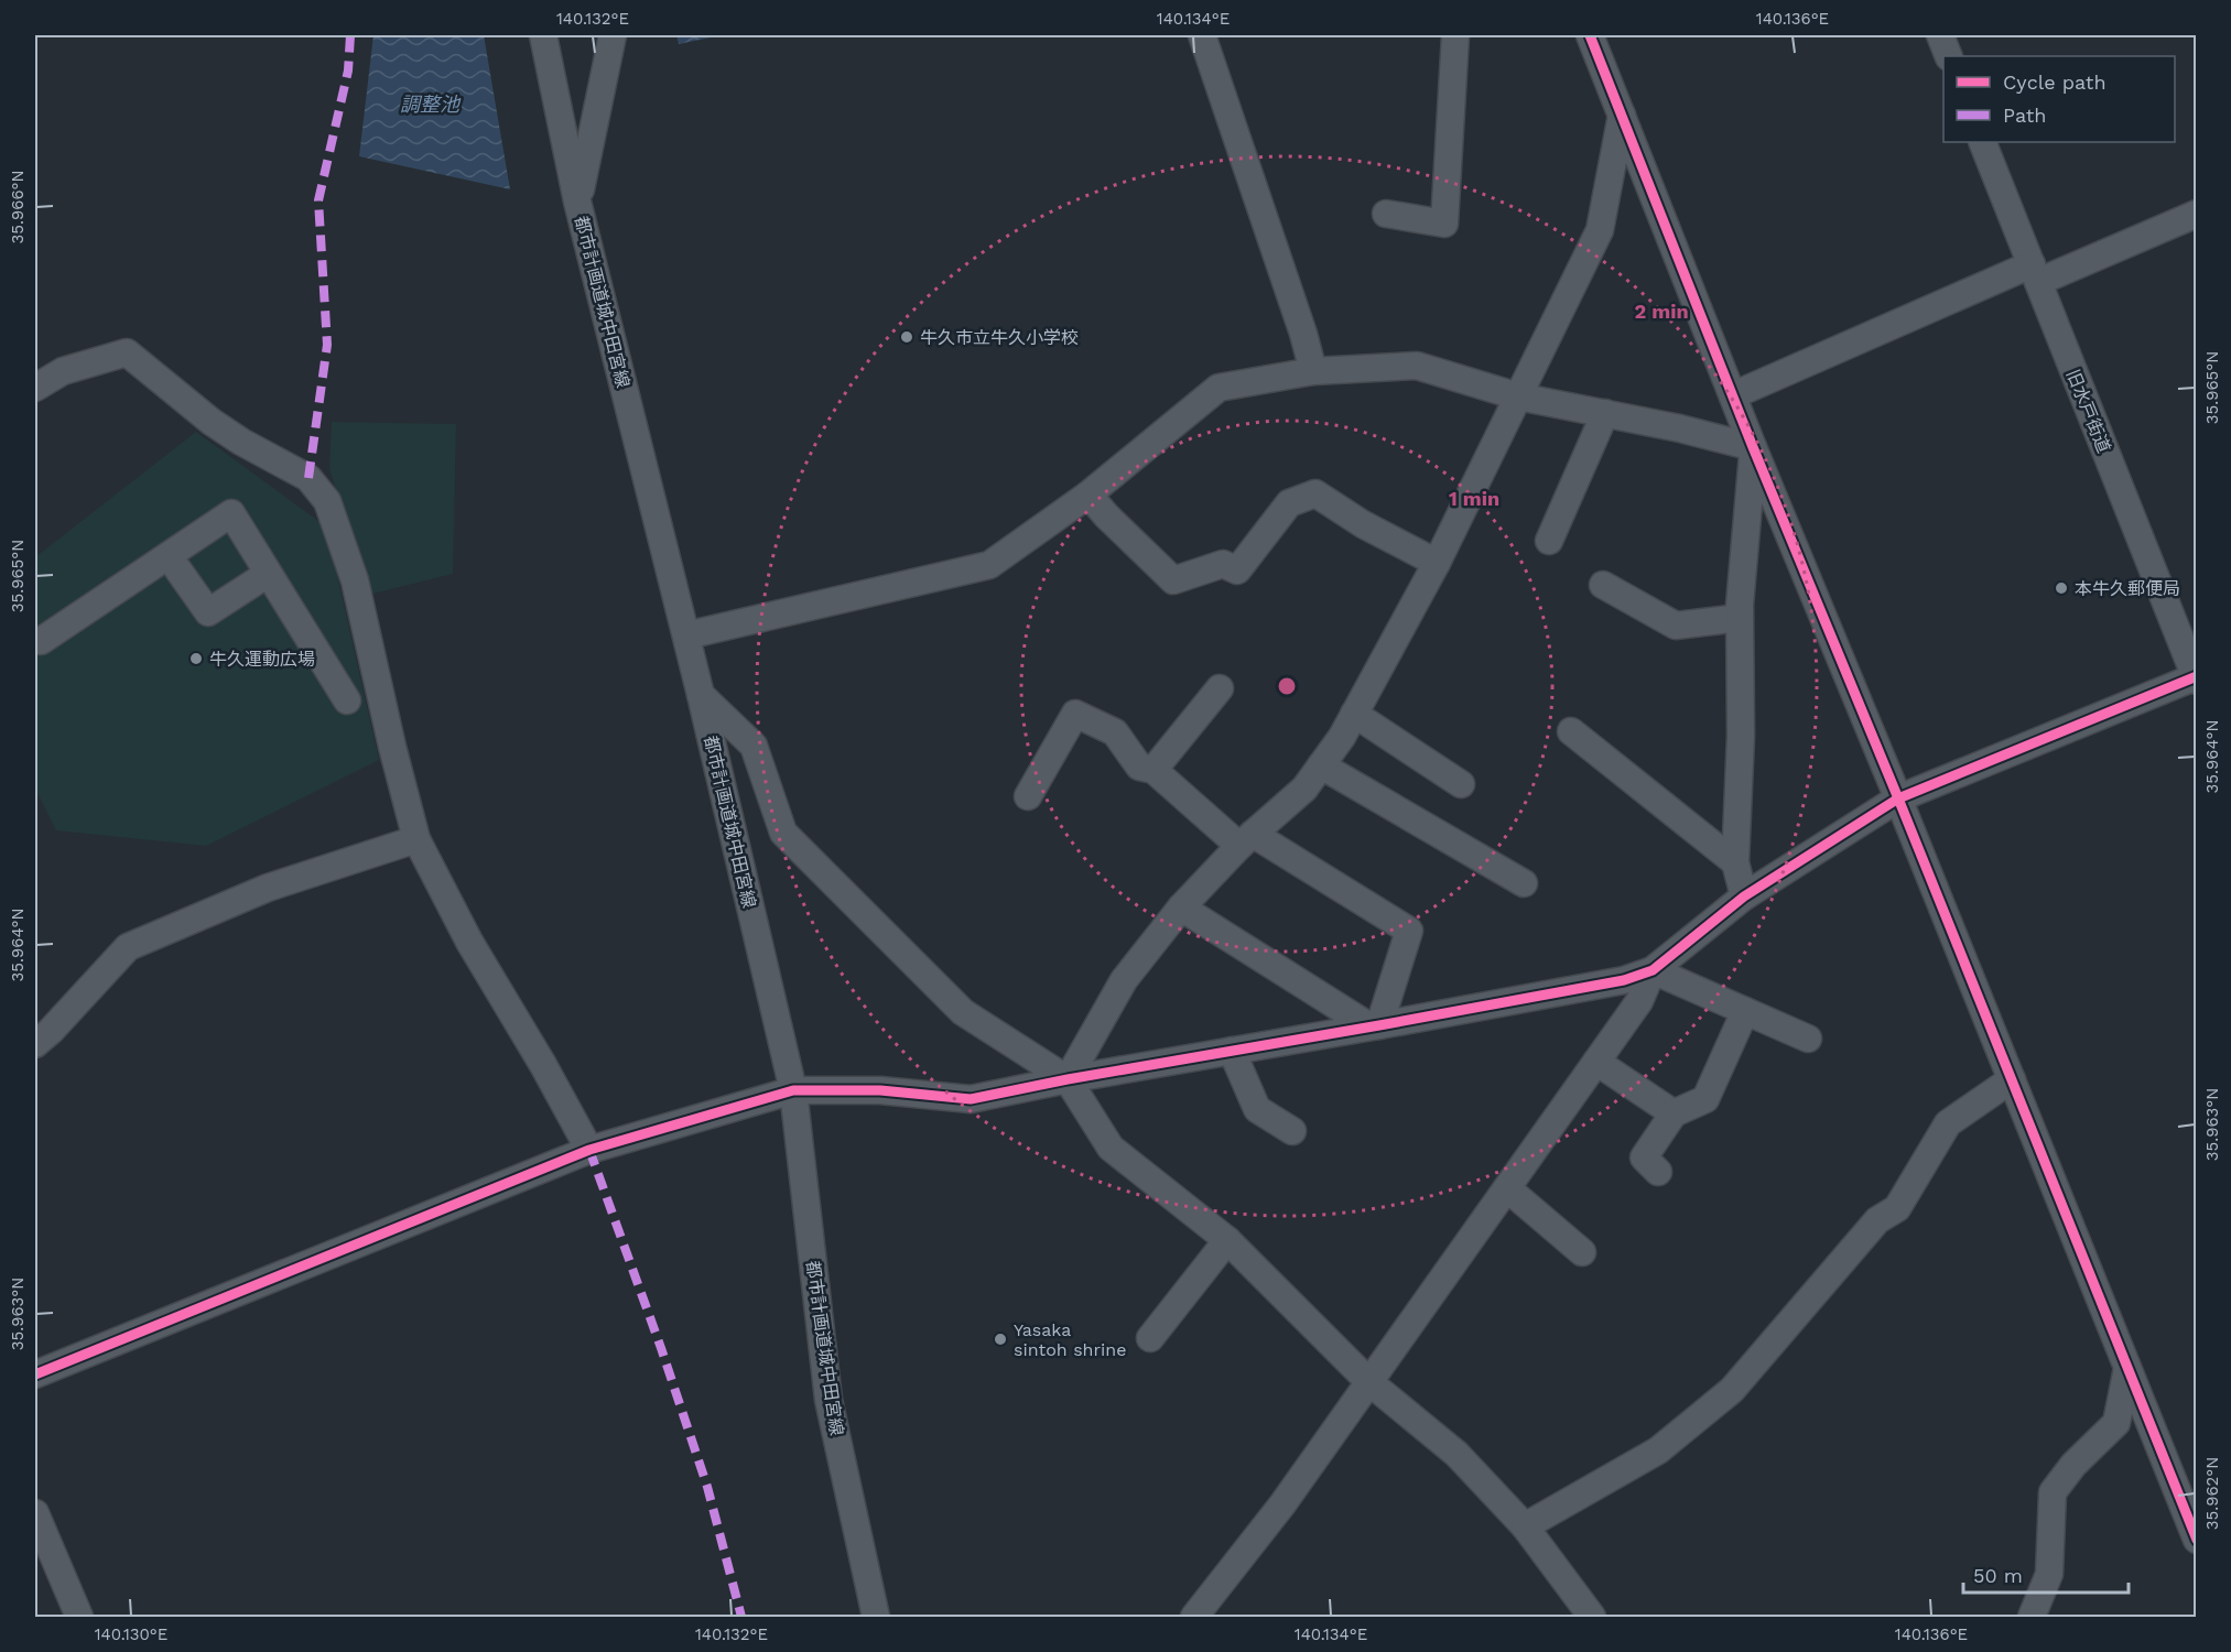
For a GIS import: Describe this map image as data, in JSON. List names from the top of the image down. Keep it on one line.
{"streets":{"street":["都市計画道城中田宮線","旧水戸街道"]},"water":["調整池"],"places":["牛久市立牛久小学校","本牛久郵便局","牛久運動広場","Yasaka sintoh shrine"],"legend":["Cycle path","Path"],"scale_bar":"50 m","coordinates":["140.132°E","140.134°E","140.136°E","35.966°N","35.965°N","35.964°N","35.963°N","35.962°N","140.130°E"],"rings":["2 min","1 min"]}
